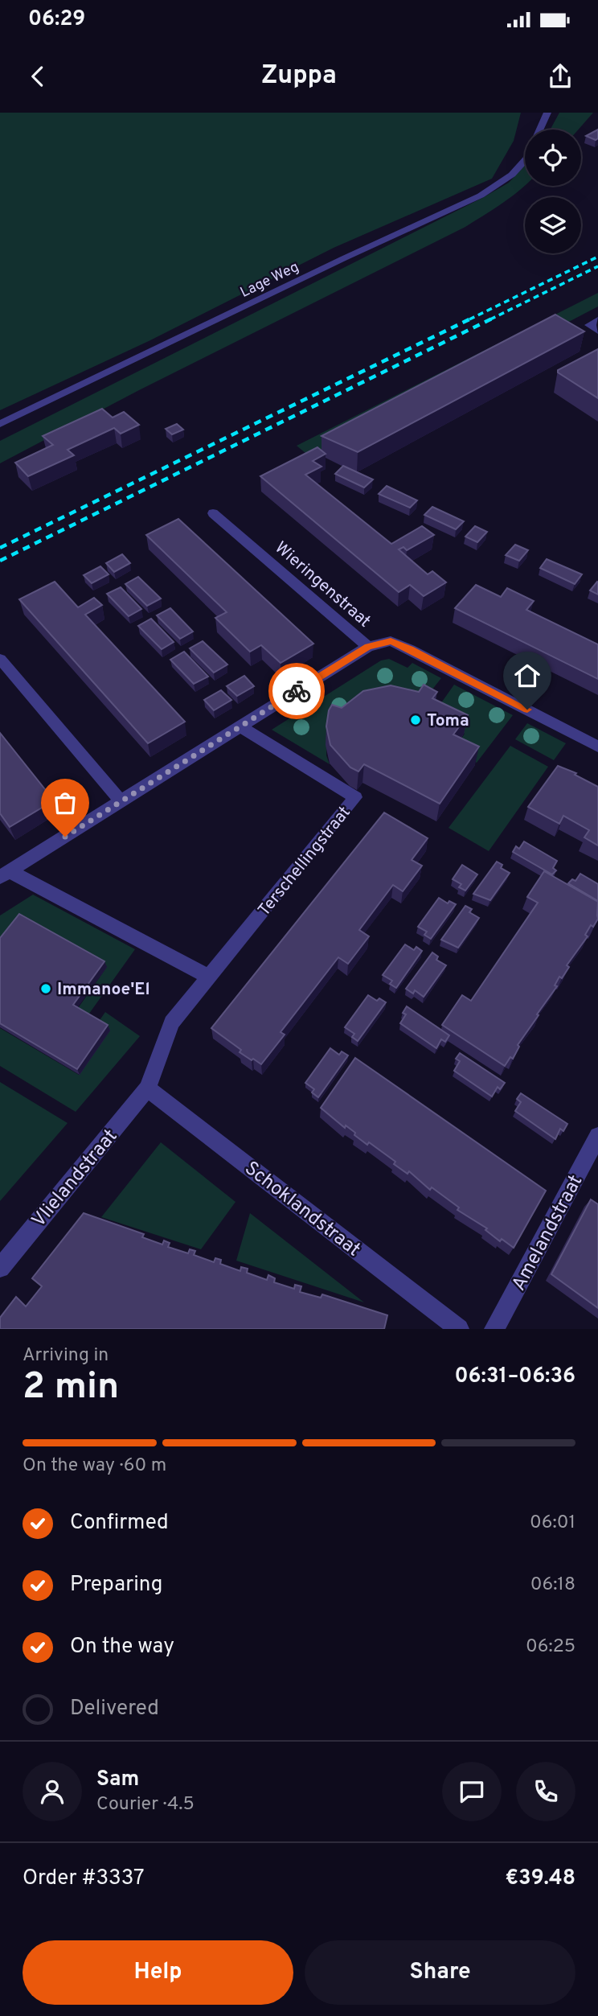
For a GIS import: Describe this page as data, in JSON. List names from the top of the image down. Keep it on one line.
{"streets":{"street":["Lage Weg","Wieringenstraat","Terschellingstraat","Vlielandstraat","Schoklandstraat","Amelandstraat"]},"crossings":[["Terschellingstraat","Vlielandstraat"],["Terschellingstraat","Schoklandstraat"],["Vlielandstraat","Schoklandstraat"]],"places":["Toma","Immanoe'El"],"page":{"status":"06:29","header":"Zuppa","heading":["2 min","Arriving in","06:31–06:36"],"panel":["Sam","Courier · 4.5","Order #3337","€39.48"],"bar":"On the way · 60 m","list":[["Confirmed","06:01"],["Preparing","06:18"],["On the way","06:25"],"Delivered"],"buttons":["Help","Share"]}}
